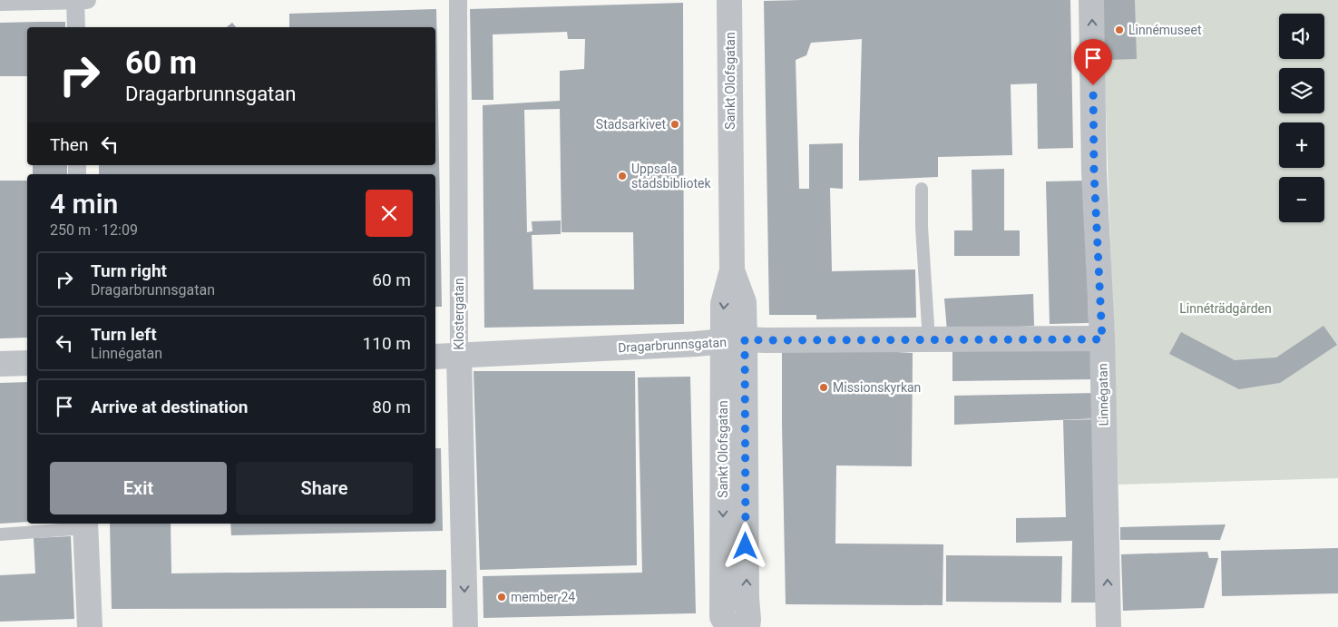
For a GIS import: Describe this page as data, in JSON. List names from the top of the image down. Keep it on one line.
{"streets":{"street":["Sankt Olofsgatan","Klostergatan","Dragarbrunnsgatan","Linnégatan"]},"crossings":[["Sankt Olofsgatan","Dragarbrunnsgatan"],["Klostergatan","Dragarbrunnsgatan"],["Dragarbrunnsgatan","Linnégatan"]],"one_way":["Klostergatan","Linnégatan"],"parks":["Linnéträdgården"],"places":["Linnémuseet","Stadsarkivet","Uppsala stadsbibliotek","Missionskyrkan","member 24"],"page":{"map_buttons":["+","−"],"turn":["60 m","Dragarbrunnsgatan"],"then":"Then","heading":["4 min","250 m · 12:09"],"list":[{"name":"Turn right","note":"Dragarbrunnsgatan","value":"60 m"},{"name":"Turn left","note":"Linnégatan","value":"110 m"},{"name":"Arrive at destination","value":"80 m"}],"buttons":["Exit","Share"]}}
